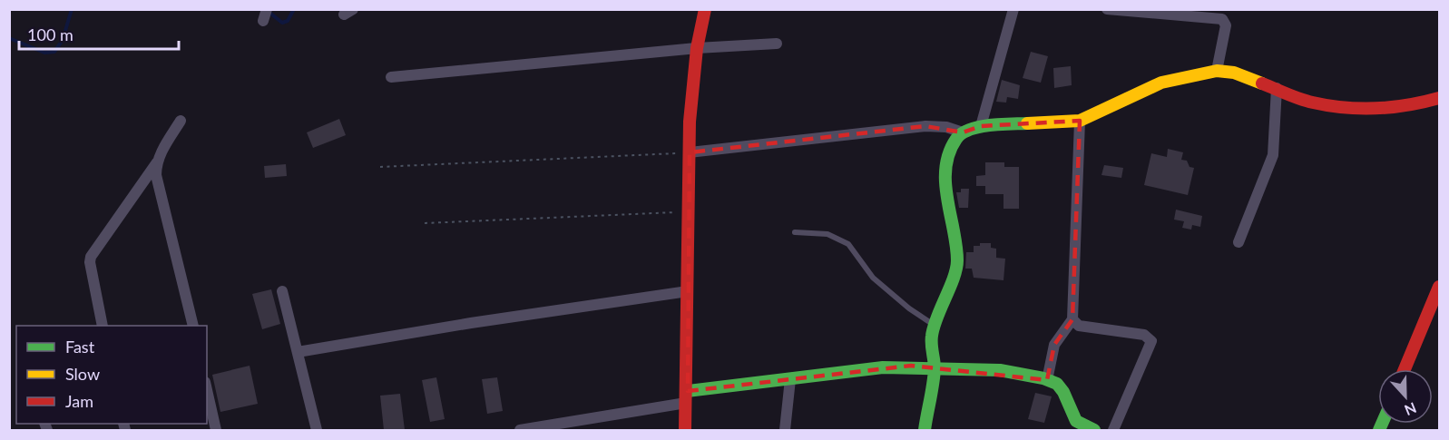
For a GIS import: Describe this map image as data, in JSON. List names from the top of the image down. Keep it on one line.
{"legend":["Fast","Slow","Jam"],"scale_bar":"100 m","north":"bottom"}
